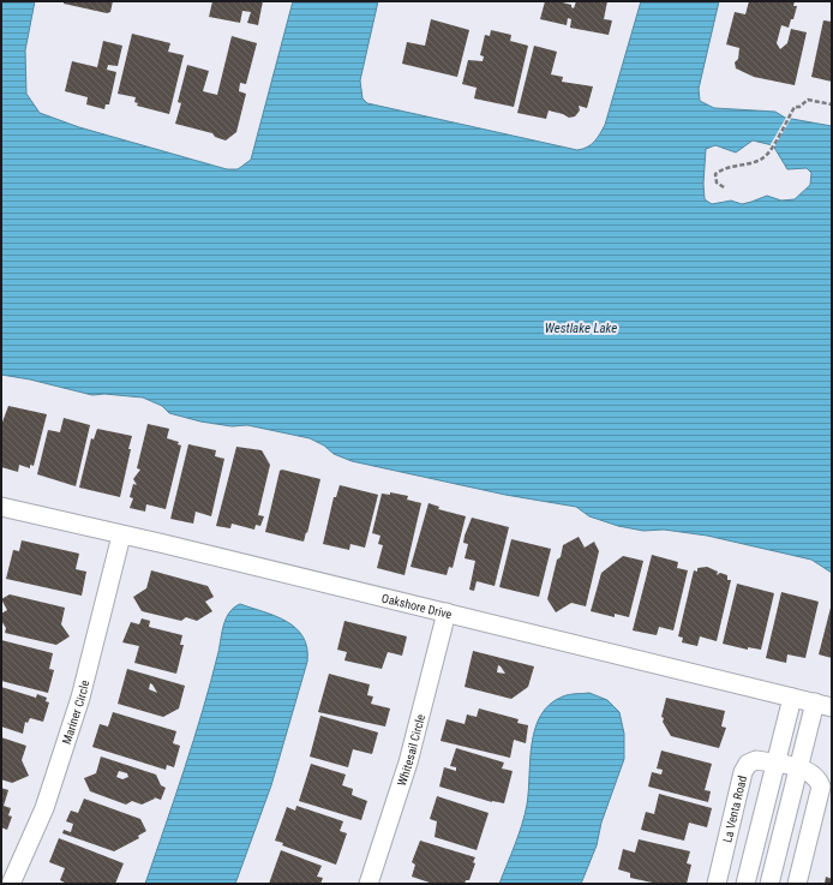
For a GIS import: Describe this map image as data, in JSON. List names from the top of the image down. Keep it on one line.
{"streets":{"street":["Oakshore Drive","Mariner Circle","Whitesail Circle","La Venta Road"]},"crossings":[["Oakshore Drive","Mariner Circle"],["Oakshore Drive","Whitesail Circle"]],"water":["Westlake Lake"]}
